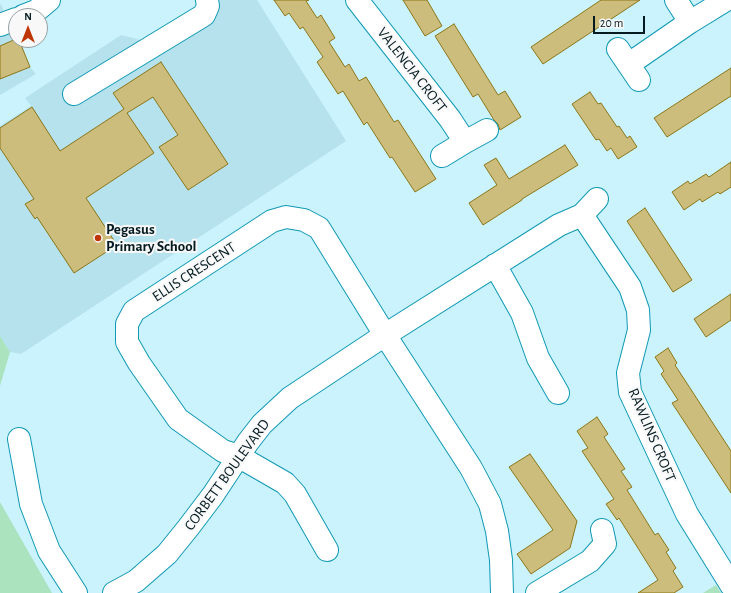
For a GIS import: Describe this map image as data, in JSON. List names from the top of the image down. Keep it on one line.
{"streets":{"street":["VALENCIA CROFT","ELLIS CRESCENT","RAWLINS CROFT","CORBETT BOULEVARD"]},"crossings":[["ELLIS CRESCENT","CORBETT BOULEVARD"],["RAWLINS CROFT","CORBETT BOULEVARD"]],"places":["Pegasus Primary School"],"scale_bar":"20 m","north":"top"}
